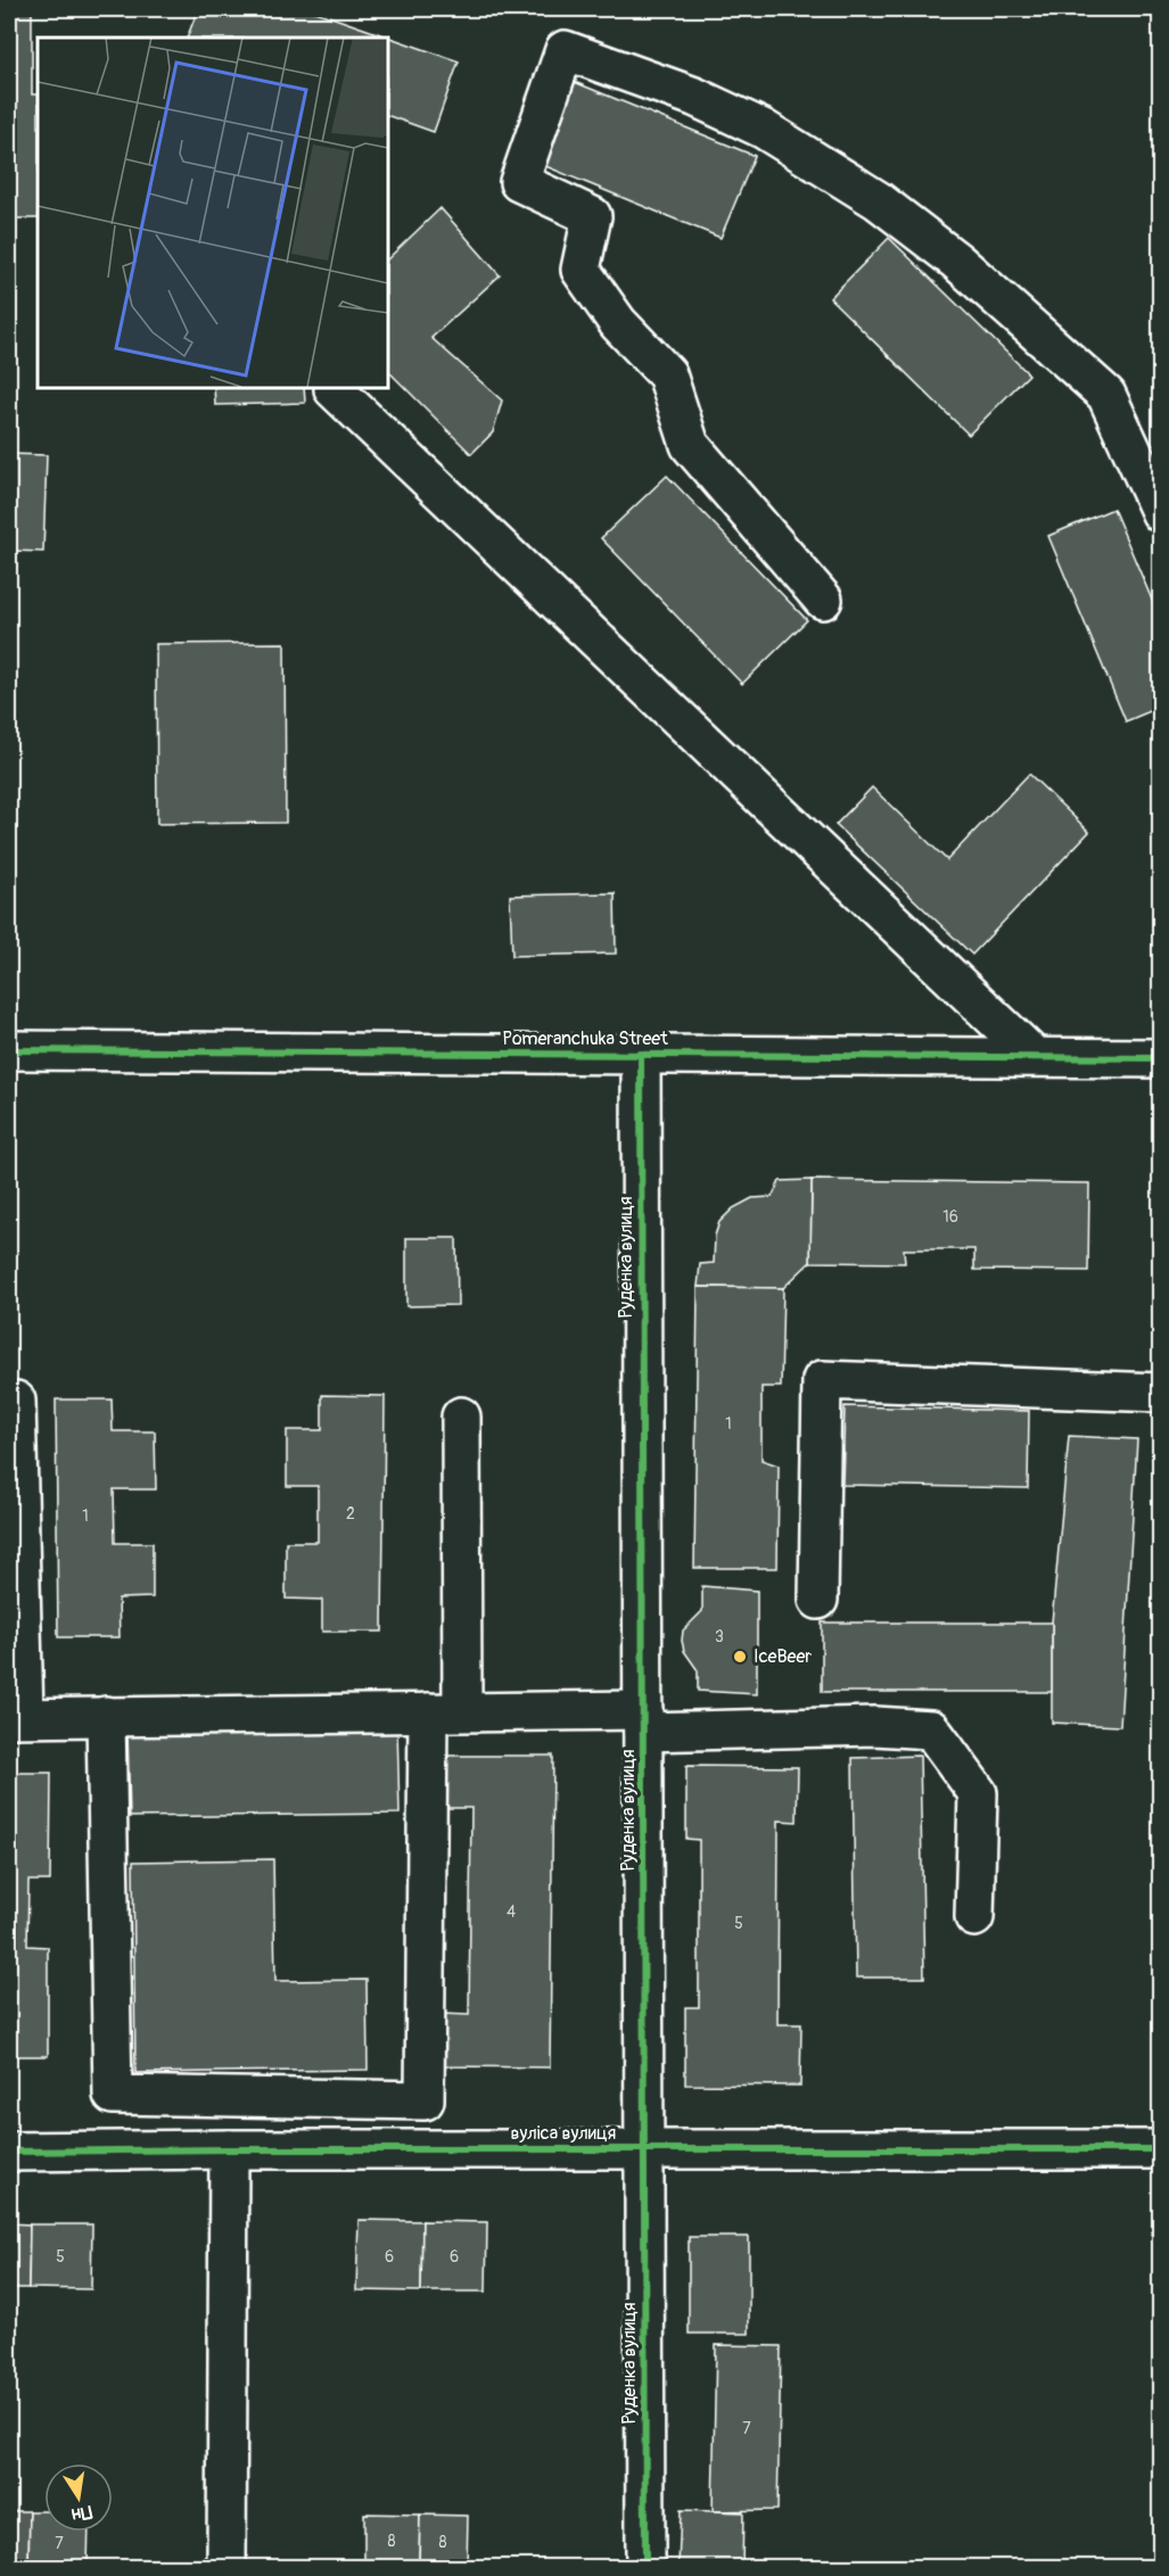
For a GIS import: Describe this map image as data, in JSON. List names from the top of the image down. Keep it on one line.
{"streets":{"street":["Pomeranchuka Street","Руденка вулиця","вуліса вулиця"]},"crossings":[["Pomeranchuka Street","Руденка вулиця"],["Руденка вулиця","вуліса вулиця"]],"places":["IceBeer"],"house_numbers":["16","1","2","1","3","4","5","5","6","6","7","8","8","7"],"north":"bottom"}
